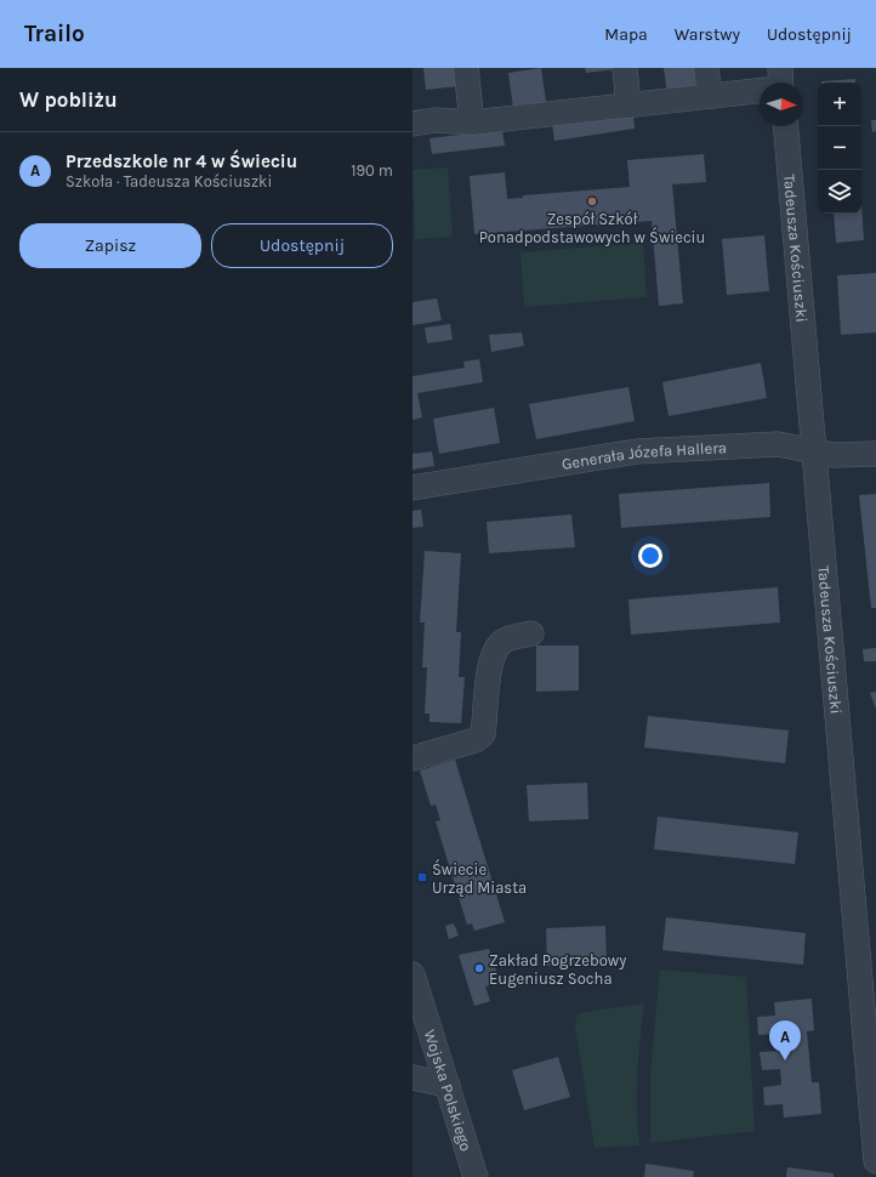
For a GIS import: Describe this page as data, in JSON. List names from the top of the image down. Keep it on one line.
{"streets":{"street":["Tadeusza Kościuszki","Generała Józefa Hallera","Wojska Polskiego"]},"crossings":[["Tadeusza Kościuszki","Generała Józefa Hallera"]],"places":{"other":["Zespół Szkół Ponadpodstawowych w Świeciu","Zakład Pogrzebowy Eugeniusz Socha"],"transit":["Świecie Urząd Miasta"]},"north":"right","page":{"header":"Trailo","nav":["Mapa","Warstwy","Udostępnij"],"heading":"W pobliżu","map_buttons":["+","−"],"list":[{"mark":"A","name":"Przedszkole nr 4 w Świeciu","note":"Szkoła · Tadeusza Kościuszki","value":"190 m"}],"buttons":["Zapisz","Udostępnij"],"pins":"A"}}
